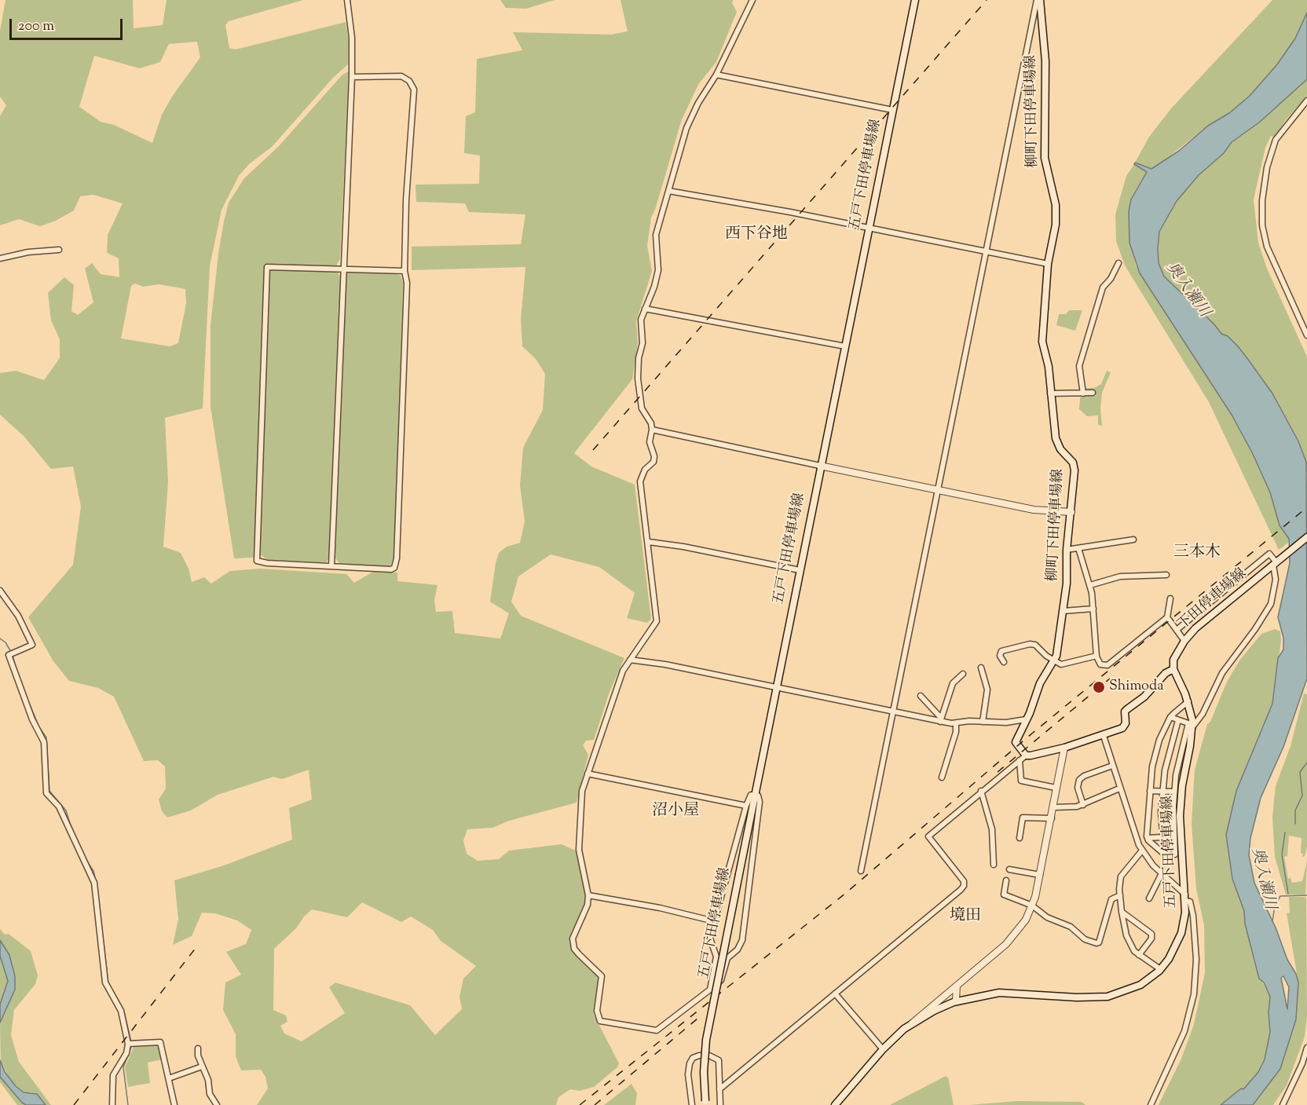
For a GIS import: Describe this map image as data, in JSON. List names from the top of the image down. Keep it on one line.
{"streets":{"main road":["柳町下田停車場線","五戸下田停車場線","下田停車場線"]},"crossings":[["五戸下田停車場線","下田停車場線"]],"districts":["西下谷地","三本木","沼小屋","境田"],"water":["奥入瀬川"],"places":["Shimoda"],"scale_bar":"200 m"}
